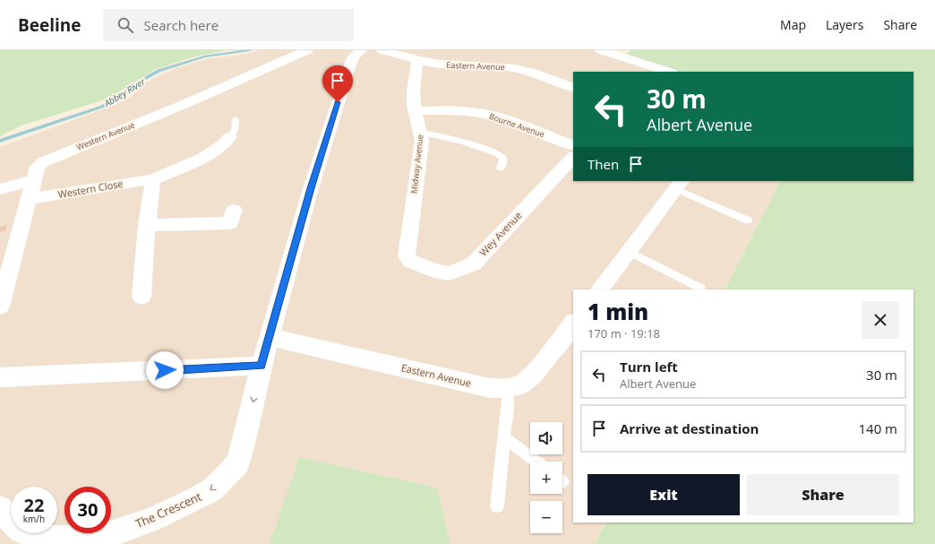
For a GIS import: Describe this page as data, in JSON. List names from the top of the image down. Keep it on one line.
{"streets":{"street":["Eastern Avenue","Bourne Avenue","Western Avenue","Midway Avenue","Western Close","Wey Avenue","The Crescent"]},"crossings":[["Eastern Avenue","Midway Avenue"],["Eastern Avenue","The Crescent"],["Bourne Avenue","Midway Avenue"],["Western Avenue","Western Close"],["Midway Avenue","Wey Avenue"]],"one_way":["The Crescent"],"water":["Abbey River"],"page":{"header":"Beeline","search":"Search here","nav":["Map","Layers","Share"],"turn":["30 m","Albert Avenue"],"then":"Then","heading":["1 min","170 m · 19:18"],"list":[{"name":"Turn left","note":"Albert Avenue","value":"30 m"},{"name":"Arrive at destination","value":"140 m"}],"map_buttons":["+","−"],"buttons":["Exit","Share"],"speed":"22 km/h","limit":"30"}}
